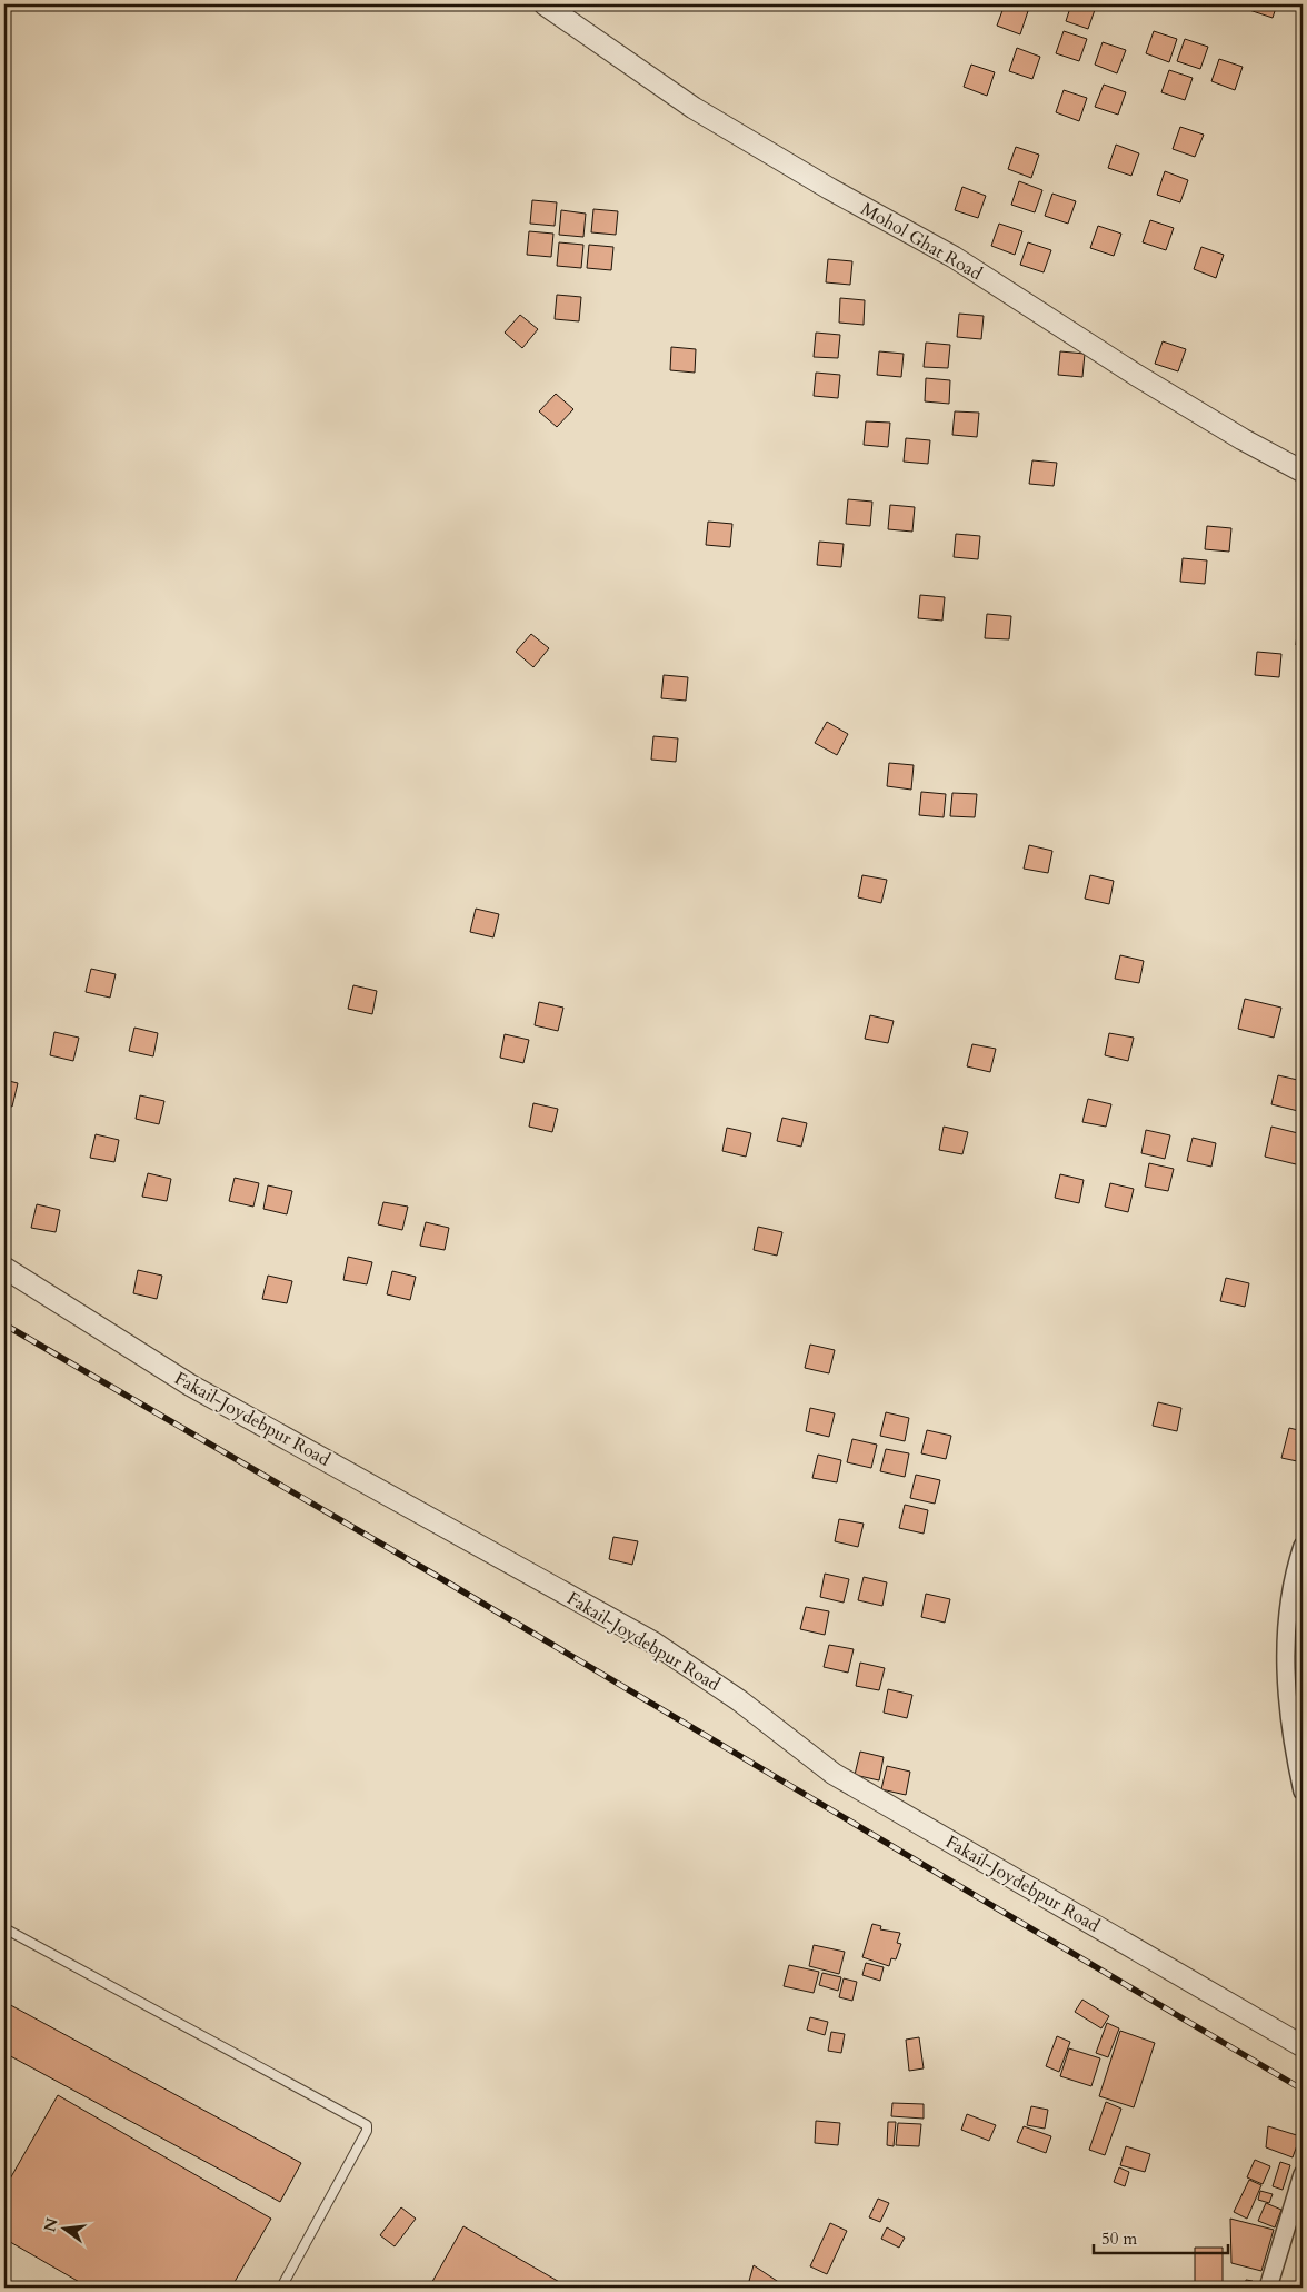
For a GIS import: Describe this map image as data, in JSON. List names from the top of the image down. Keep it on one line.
{"streets":{"street":["Mohol Ghat Road","Fakail-Joydebpur Road"]},"scale_bar":"50 m","north":"left"}
